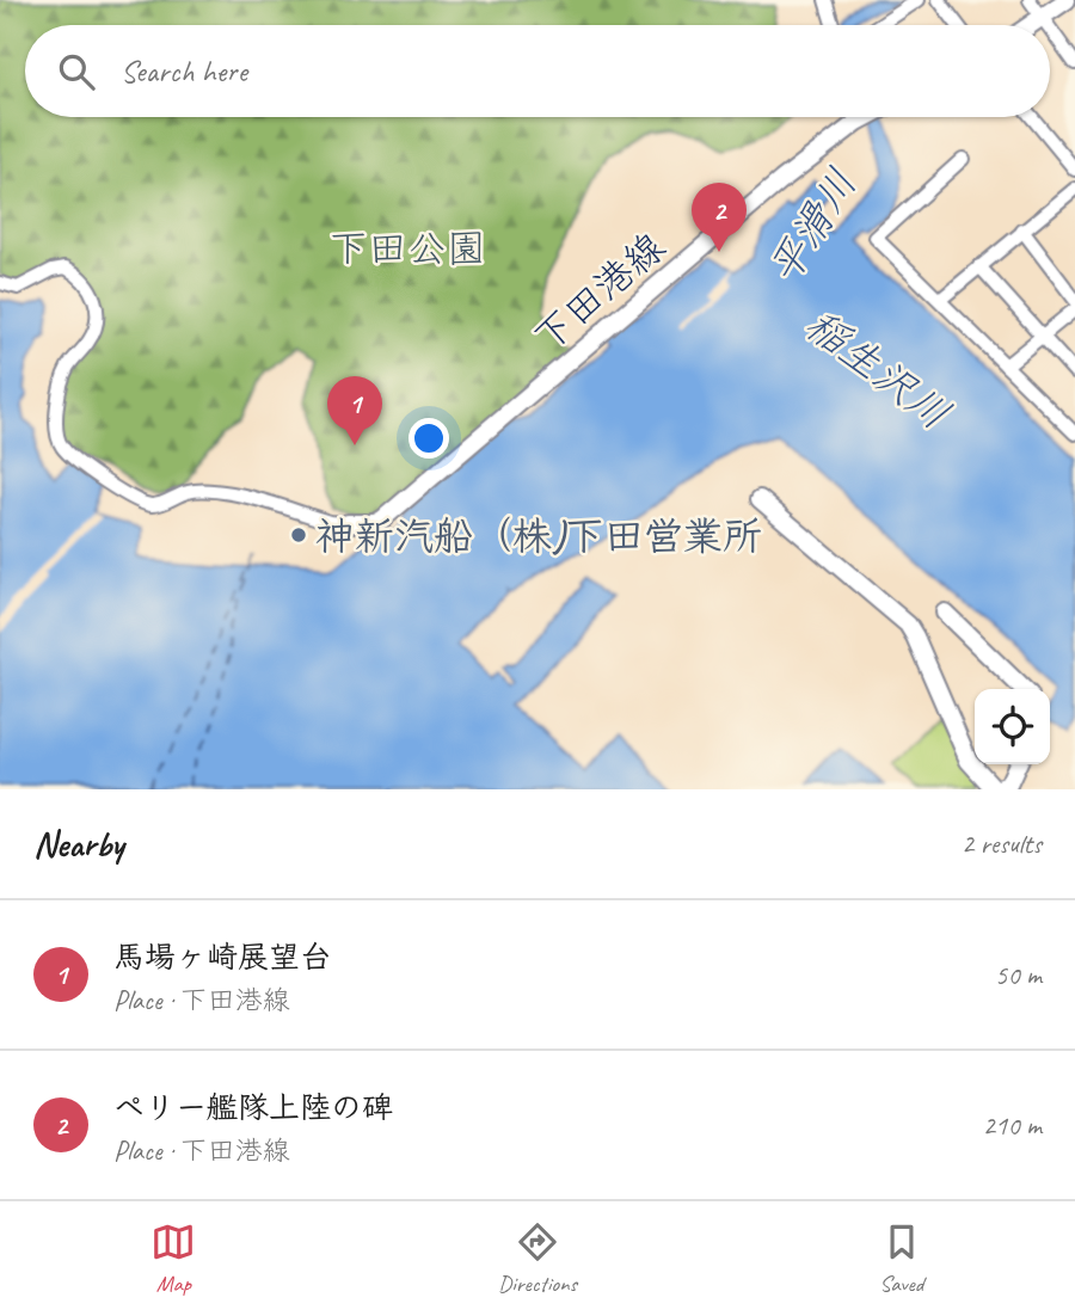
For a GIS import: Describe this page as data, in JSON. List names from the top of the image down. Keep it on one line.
{"streets":{"main road":["下田港線"]},"water":["平滑川","稲生沢川"],"parks":["下田公園"],"places":["神新汽船（株)下田営業所"],"page":{"search":"Search here","pins":["2","1"],"heading":["Nearby","2 results"],"list":[{"mark":"1","name":"馬場ヶ崎展望台","note":"Place · 下田港線","value":"50 m"},{"mark":"2","name":"ペリー艦隊上陸の碑","note":"Place · 下田港線","value":"210 m"}],"nav":["Map","Directions","Saved"]}}
